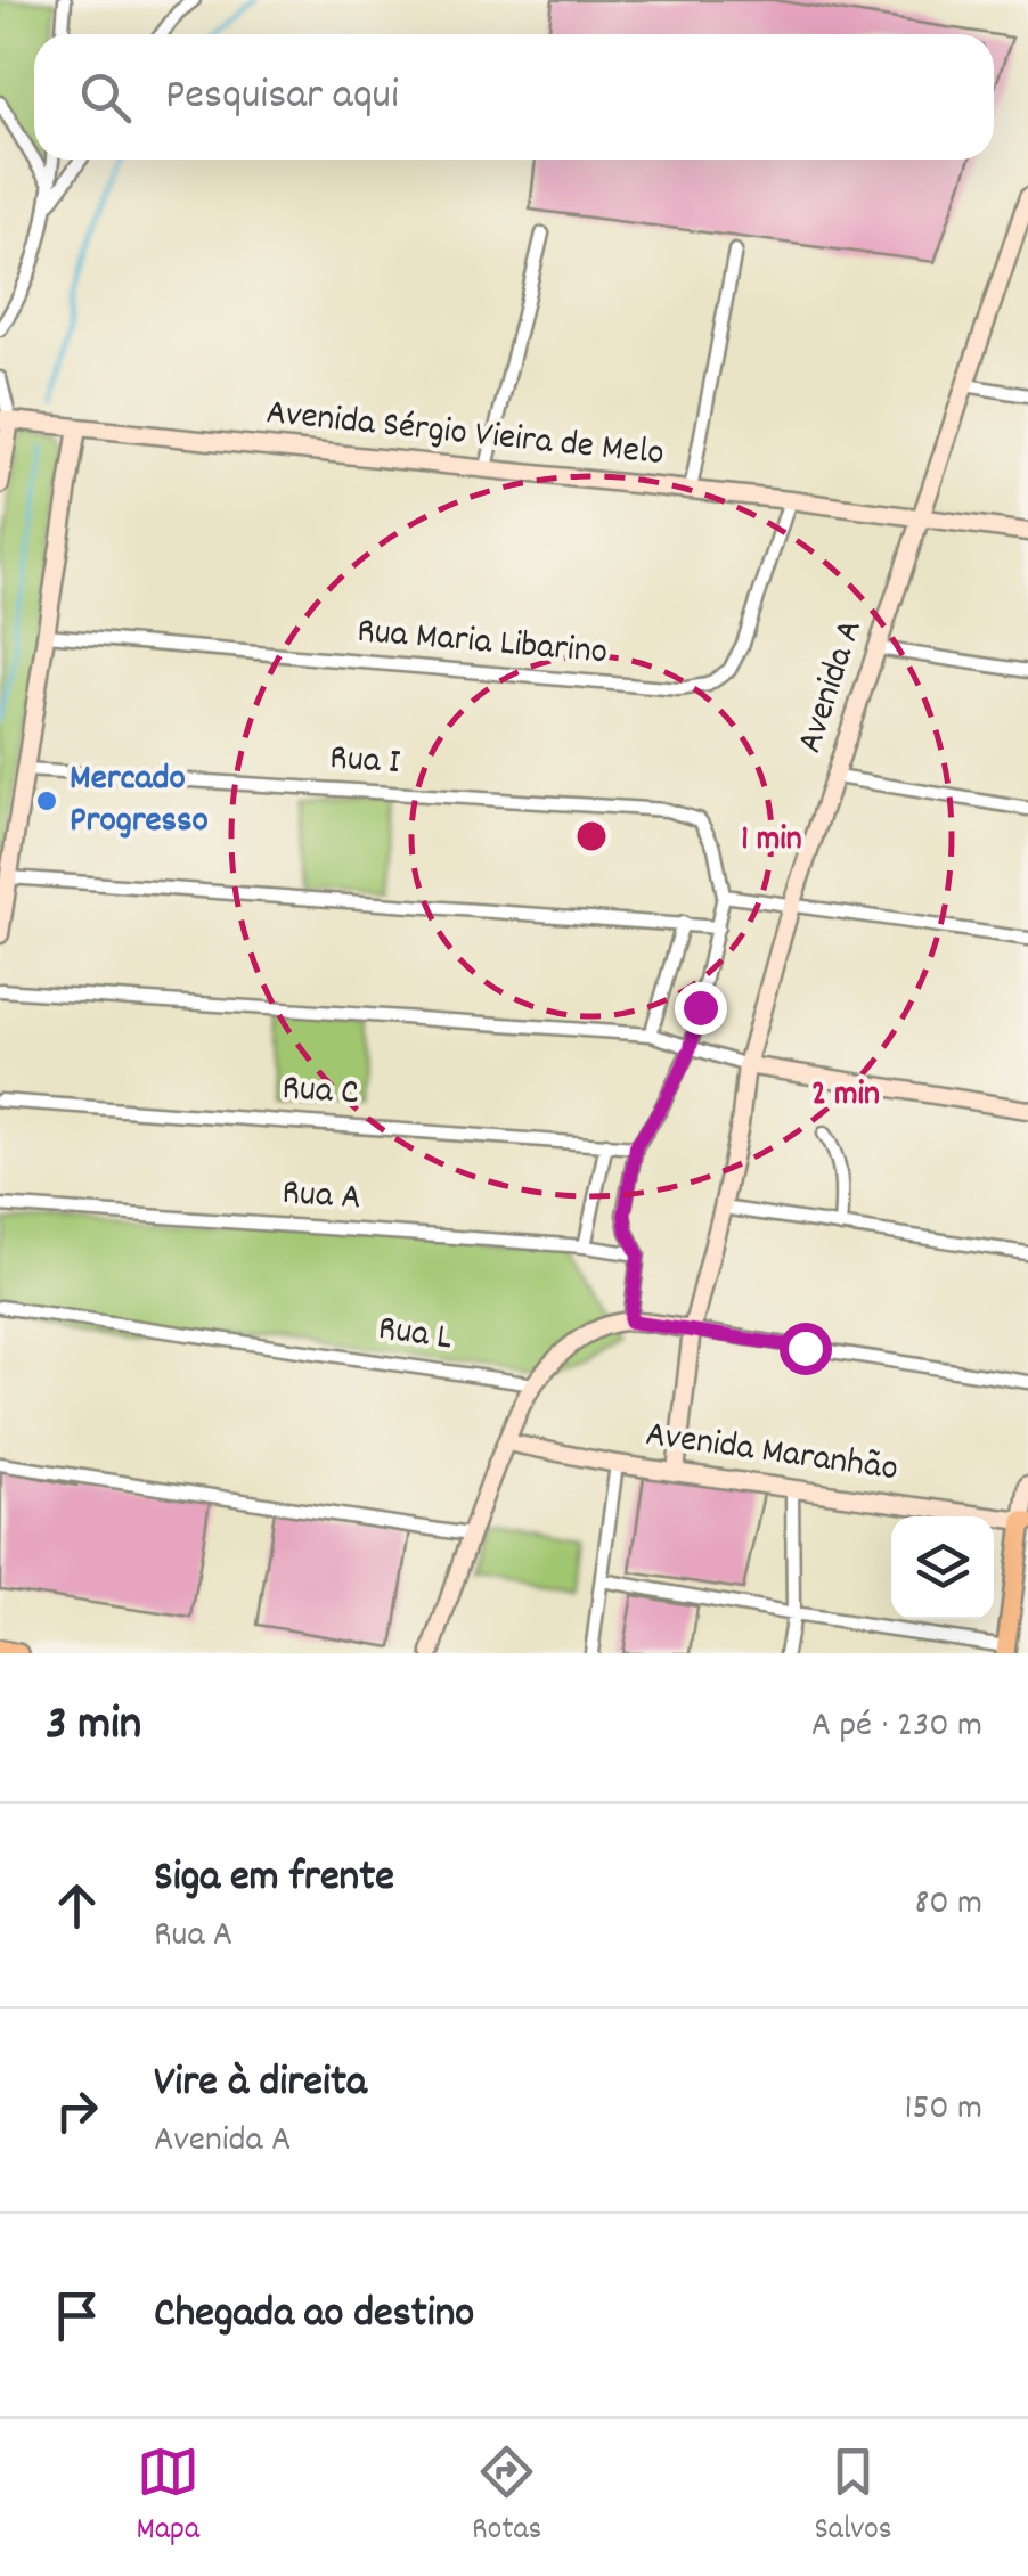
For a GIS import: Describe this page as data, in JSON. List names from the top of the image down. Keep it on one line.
{"streets":{"street":["Avenida Sérgio Vieira de Melo","Rua Maria Libarino","Avenida A","Rua I","Rua C","Rua A","Rua L","Avenida Maranhão"]},"crossings":[["Avenida Sérgio Vieira de Melo","Rua Maria Libarino"],["Avenida Sérgio Vieira de Melo","Avenida A"],["Avenida A","Avenida Maranhão"]],"places":["Mercado Progresso"],"page":{"search":"Pesquisar aqui","heading":["3 min","A pé · 230 m"],"list":[["Siga em frente","Rua A","80 m"],["Vire à direita","Avenida A","150 m"],"Chegada ao destino"],"nav":["Mapa","Rotas","Salvos"]},"rings":["1 min","2 min"]}
